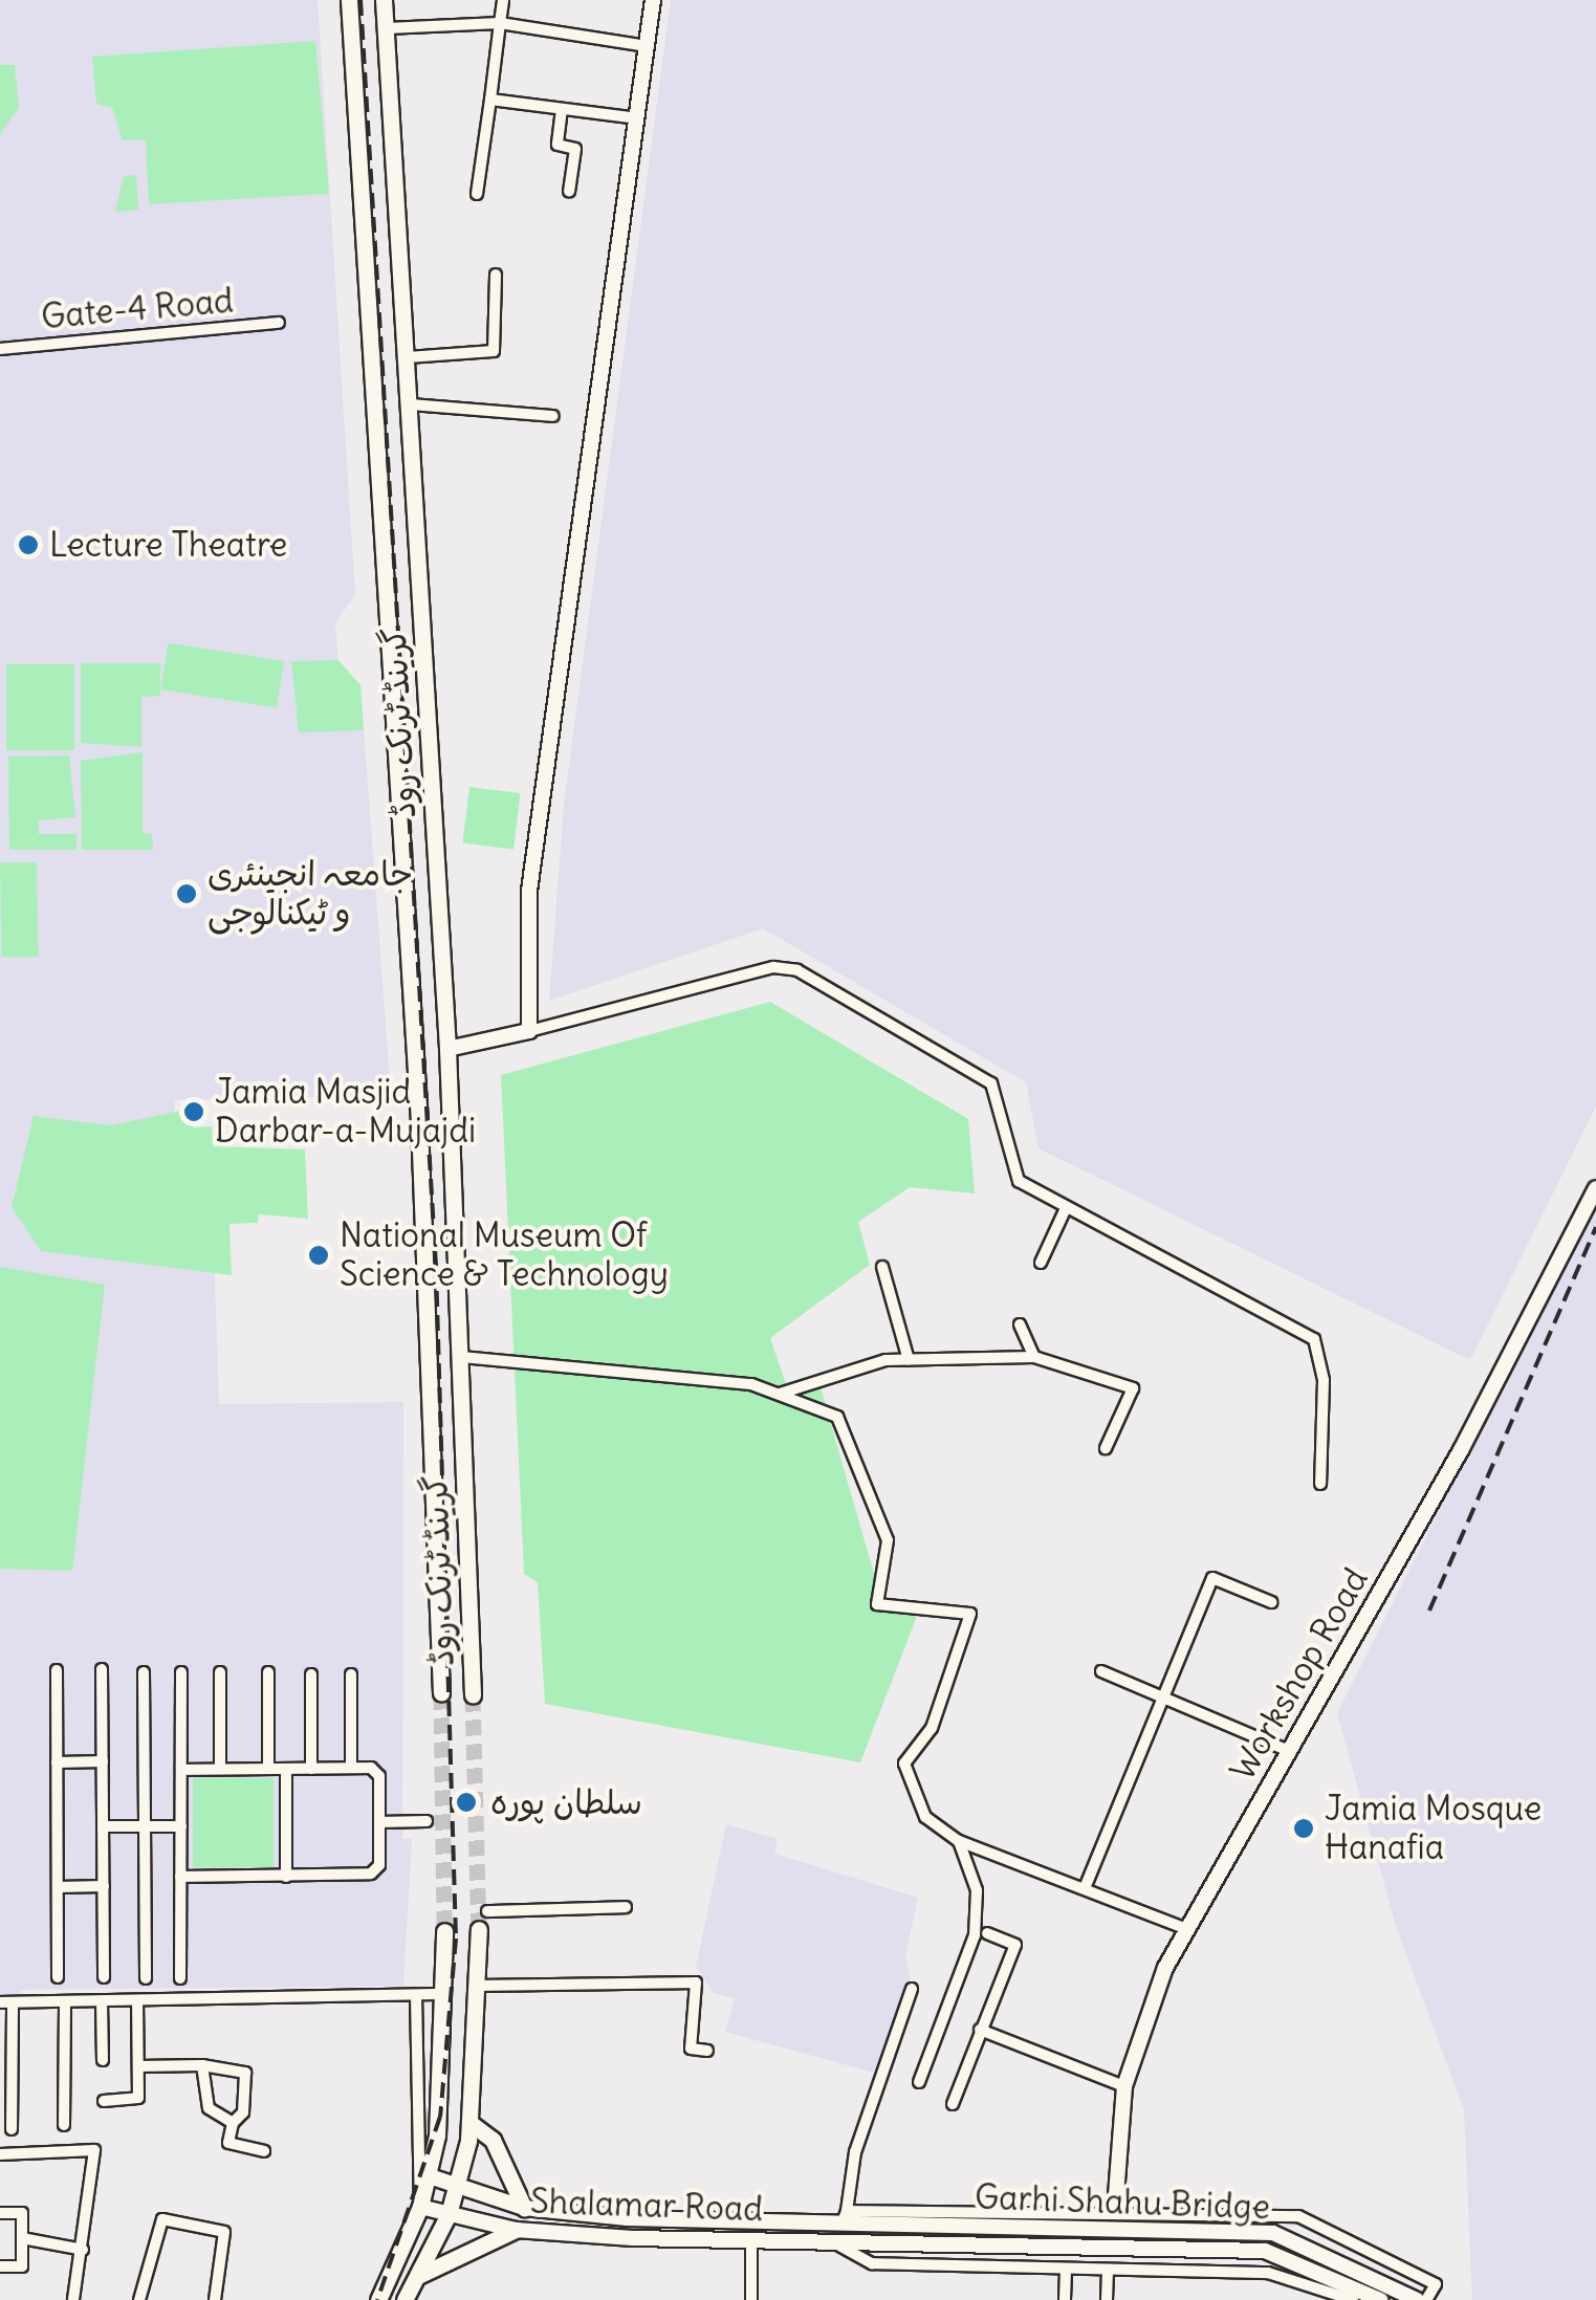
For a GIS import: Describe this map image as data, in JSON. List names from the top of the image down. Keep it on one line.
{"streets":{"main road":["گرینڈ ٹرنک روڈ","Workshop Road","Garhi Shahu Bridge","Shalamar Road"],"street":["Gate-4 Road"]},"crossings":[["Garhi Shahu Bridge","Shalamar Road"]],"places":["Lecture Theatre","جامعہ انجینئری و ٹیکنالوجی","Jamia Masjid Darbar-a-Mujajdi","National Museum Of Science & Technology","سلطان پورہ","Jamia Mosque Hanafia"]}
